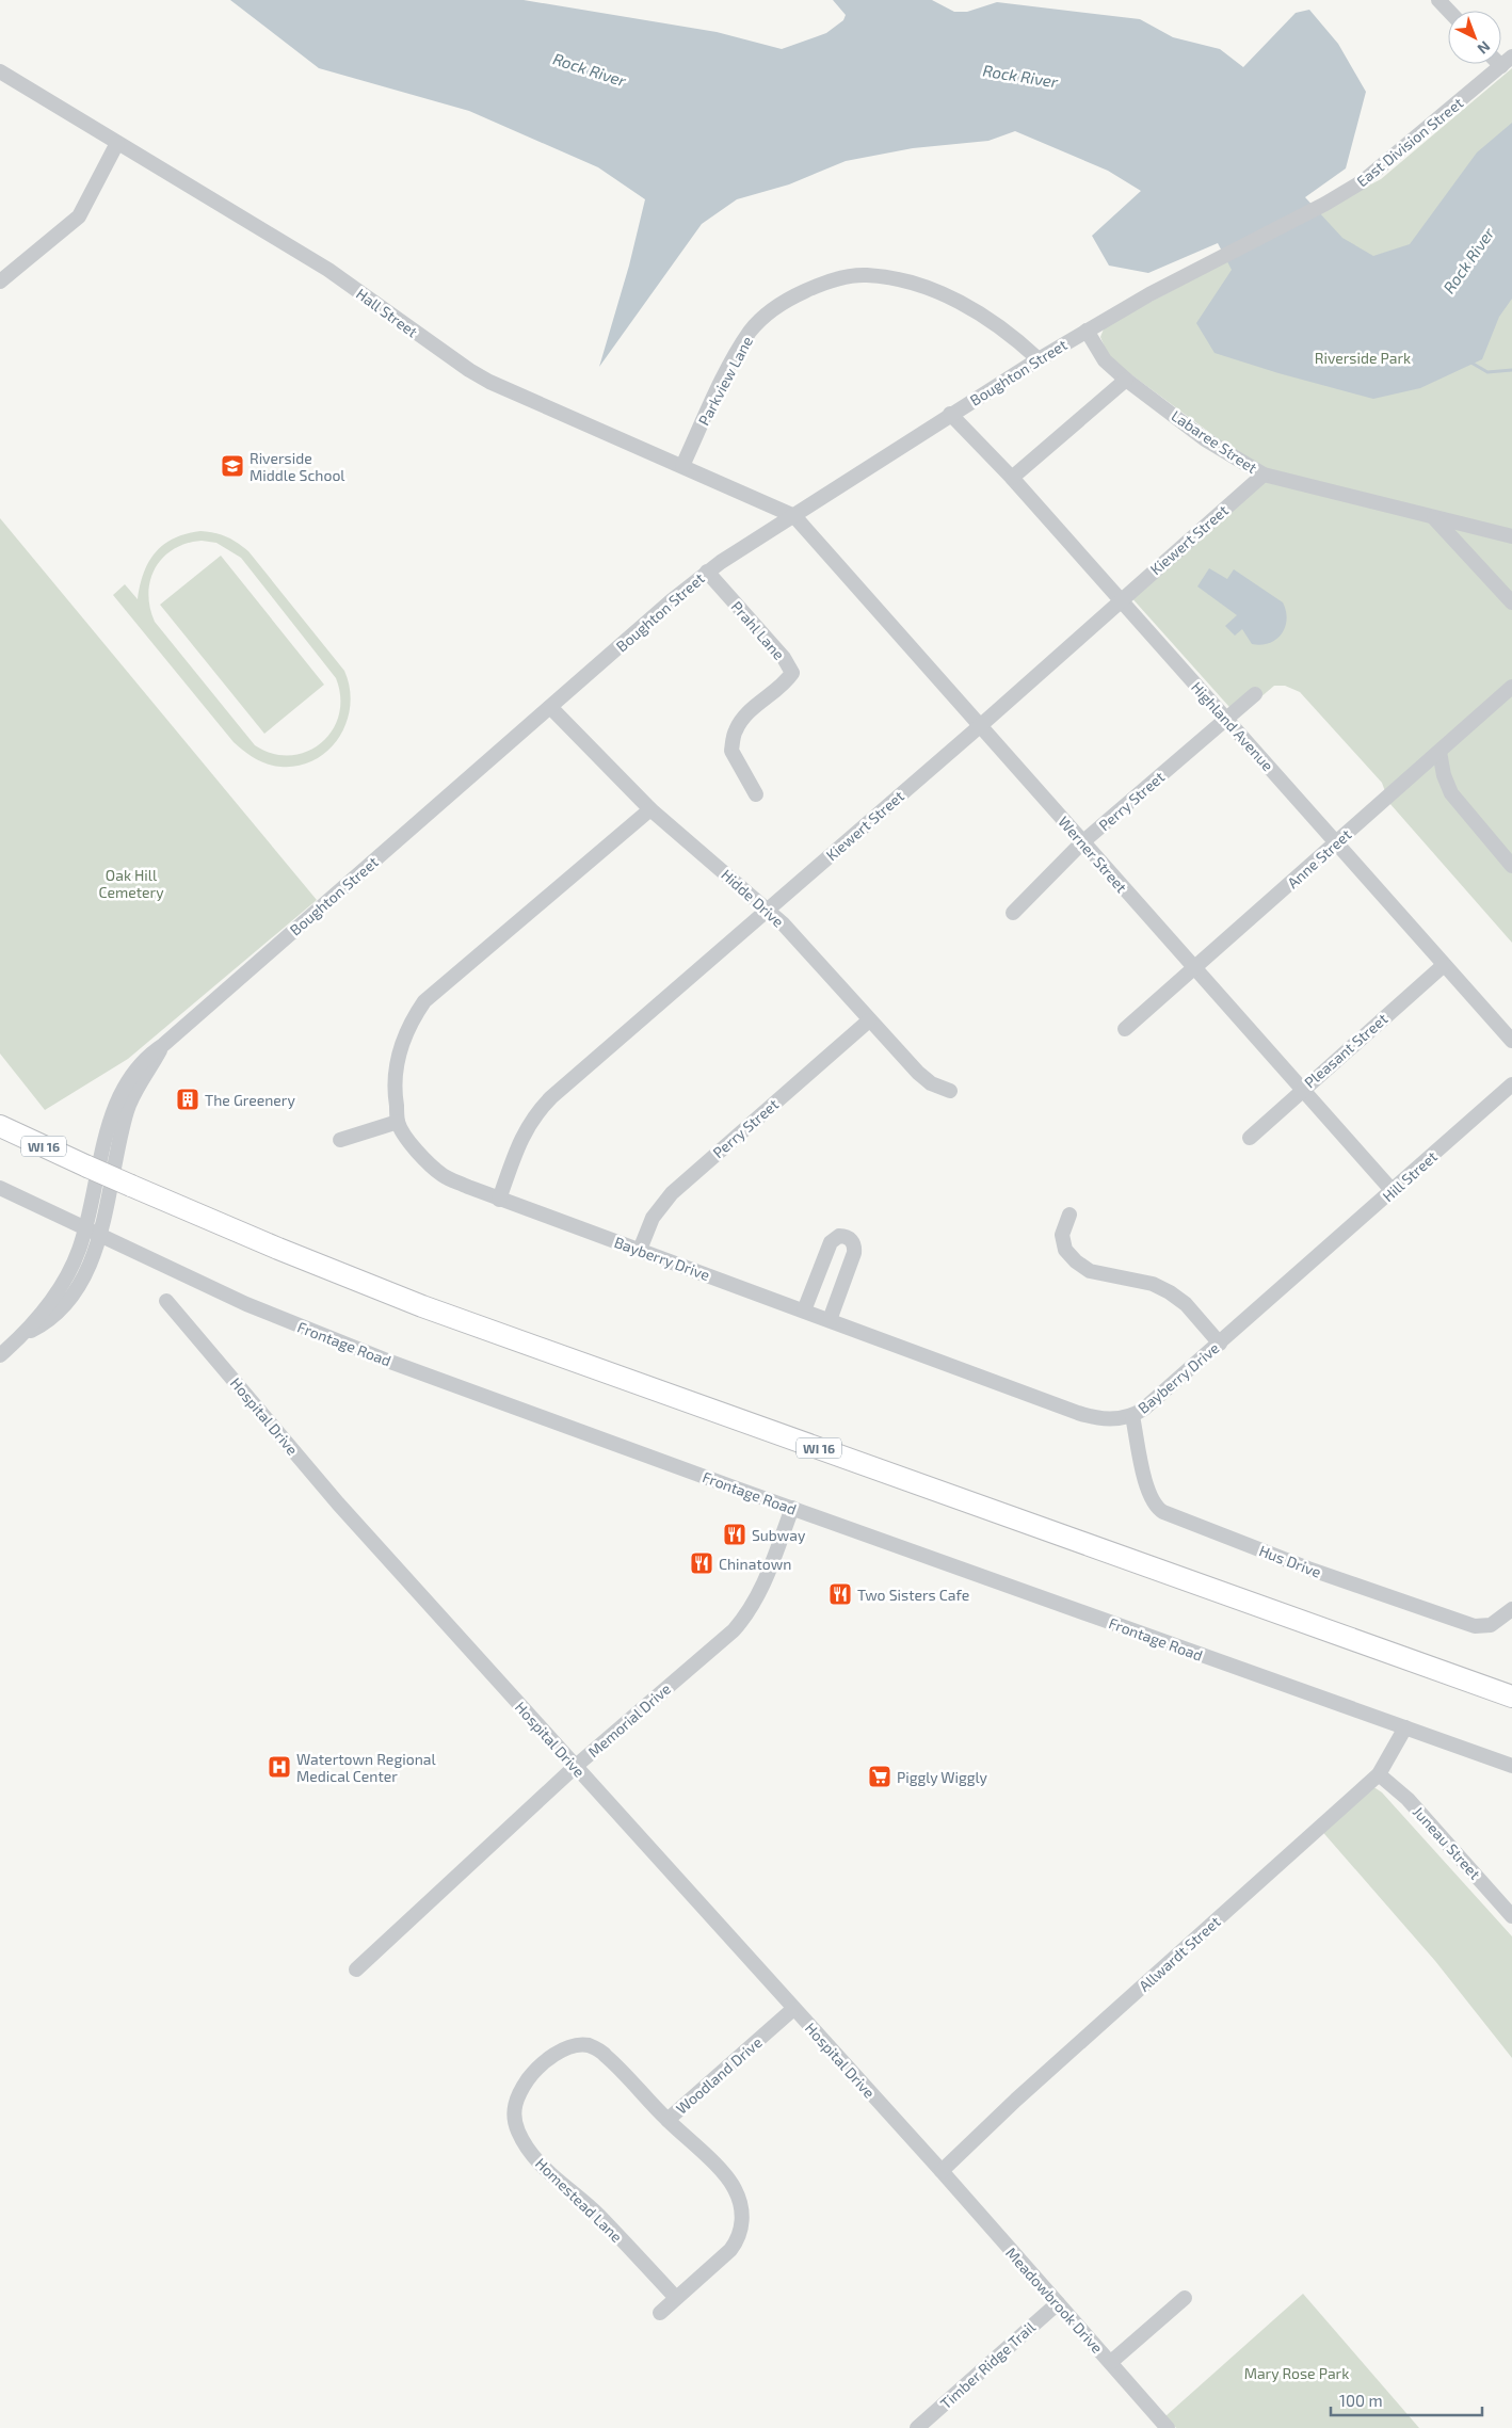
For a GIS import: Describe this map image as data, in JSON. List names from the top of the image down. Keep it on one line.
{"streets":{"highway":["WI 16"],"street":["East Division Street","Hall Street","Boughton Street","Parkview Lane","Labaree Street","Kiewert Street","Prahl Lane","Highland Avenue","Perry Street","Werner Street","Anne Street","Hidde Drive","Pleasant Street","Hill Street","Bayberry Drive","Frontage Road","Hospital Drive","Hus Drive","Memorial Drive","Juneau Street","Allwardt Street","Woodland Drive","Homestead Lane","Meadowbrook Drive","Timber Ridge Trail"]},"crossings":[["East Division Street","Boughton Street"],["Hall Street","Boughton Street"],["Hall Street","Parkview Lane"],["Hall Street","Werner Street"],["Boughton Street","Parkview Lane"],["Boughton Street","Labaree Street"],["Boughton Street","Prahl Lane"],["Boughton Street","Highland Avenue"],["Boughton Street","Werner Street"],["Boughton Street","Hidde Drive"],["Boughton Street","Frontage Road"],["Labaree Street","Kiewert Street"],["Kiewert Street","Highland Avenue"],["Kiewert Street","Werner Street"],["Kiewert Street","Hidde Drive"],["Kiewert Street","Bayberry Drive"],["Highland Avenue","Perry Street"],["Highland Avenue","Anne Street"],["Highland Avenue","Pleasant Street"],["Perry Street","Werner Street"],["Perry Street","Hidde Drive"],["Perry Street","Bayberry Drive"],["Werner Street","Anne Street"],["Werner Street","Pleasant Street"],["Werner Street","Hill Street"],["Hidde Drive","Bayberry Drive"],["Hill Street","Bayberry Drive"],["Bayberry Drive","Hus Drive"],["Frontage Road","Memorial Drive"],["Frontage Road","Allwardt Street"],["Hospital Drive","Memorial Drive"],["Hospital Drive","Allwardt Street"],["Hospital Drive","Woodland Drive"],["Hospital Drive","Meadowbrook Drive"],["Juneau Street","Allwardt Street"],["Allwardt Street","Meadowbrook Drive"],["Woodland Drive","Homestead Lane"],["Meadowbrook Drive","Timber Ridge Trail"]],"water":["Rock River"],"parks":["Riverside Park","Oak Hill Cemetery","Mary Rose Park"],"places":{"school or university":["Riverside Middle School"],"building":["The Greenery"],"restaurant":["Subway","Chinatown","Two Sisters Cafe"],"hospital":["Watertown Regional Medical Center"],"supermarket":["Piggly Wiggly"]},"scale_bar":"100 m","north":"bottom right"}
